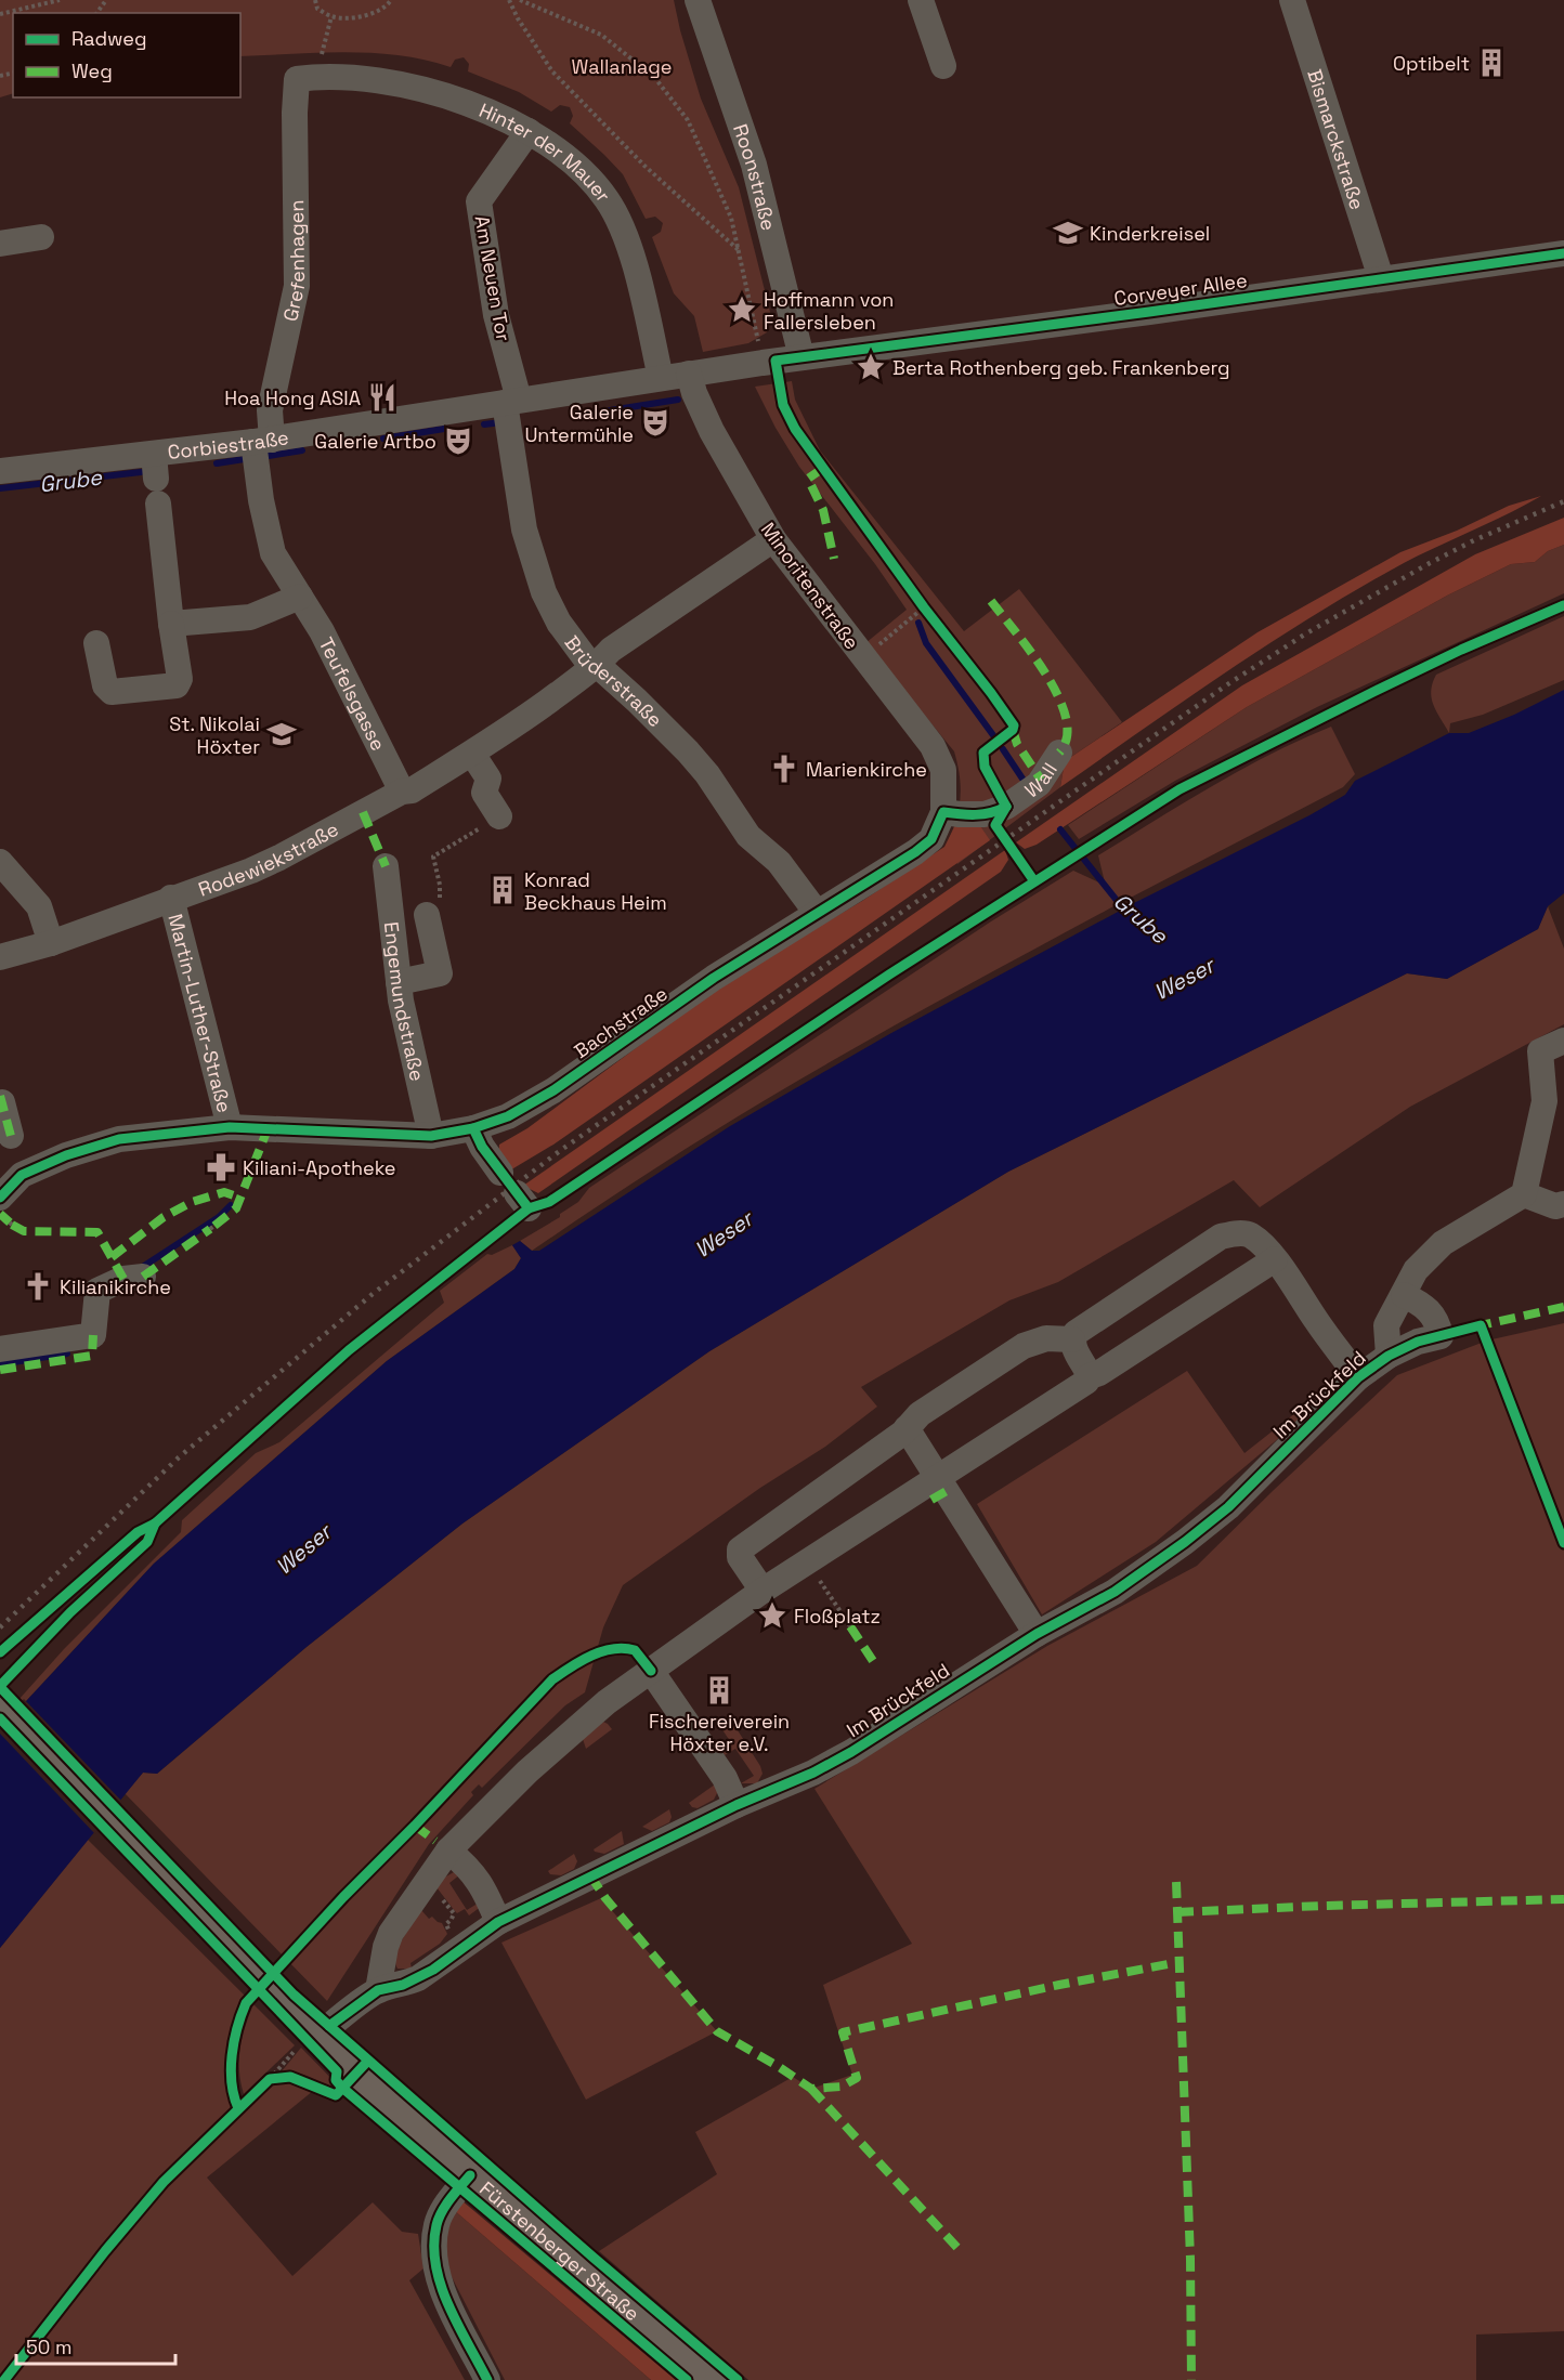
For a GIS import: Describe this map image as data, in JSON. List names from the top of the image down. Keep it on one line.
{"streets":{"main road":["Fürstenberger Straße"],"street":["Bismarckstraße","Hinter der Mauer","Roonstraße","Grefenhagen","Am Neuen Tor","Corveyer Allee","Corbiestraße","Minoritenstraße","Brüderstraße","Teufelsgasse","Wall","Rodewiekstraße","Engemundstraße","Martin-Luther-Straße","Bachstraße","Im Brückfeld"]},"crossings":[["Bismarckstraße","Corveyer Allee"],["Hinter der Mauer","Grefenhagen"],["Hinter der Mauer","Am Neuen Tor"],["Hinter der Mauer","Corbiestraße"],["Roonstraße","Corveyer Allee"],["Roonstraße","Corbiestraße"],["Grefenhagen","Corbiestraße"],["Grefenhagen","Teufelsgasse"],["Am Neuen Tor","Corbiestraße"],["Am Neuen Tor","Brüderstraße"],["Corveyer Allee","Corbiestraße"],["Corbiestraße","Minoritenstraße"],["Corbiestraße","Brüderstraße"],["Corbiestraße","Teufelsgasse"],["Minoritenstraße","Wall"],["Minoritenstraße","Rodewiekstraße"],["Minoritenstraße","Bachstraße"],["Brüderstraße","Rodewiekstraße"],["Brüderstraße","Bachstraße"],["Teufelsgasse","Rodewiekstraße"],["Wall","Bachstraße"],["Rodewiekstraße","Martin-Luther-Straße"],["Engemundstraße","Bachstraße"],["Martin-Luther-Straße","Bachstraße"],["Im Brückfeld","Fürstenberger Straße"]],"water":["Grube","Weser"],"parks":["Wallanlage"],"places":{"building":["Optibelt","Konrad Beckhaus Heim","Fischereiverein Höxter e.V."],"school or university":["Kinderkreisel","St. Nikolai Höxter"],"place":["Hoffmann von Fallersleben","Berta Rothenberg geb. Frankenberg","Floßplatz"],"restaurant":["Hoa Hong ASIA"],"theatre":["Galerie Untermühle","Galerie Artbo"],"church":["Marienkirche","Kilianikirche"],"pharmacy":["Kiliani-Apotheke"]},"legend":["Radweg","Weg"],"scale_bar":"50 m"}
